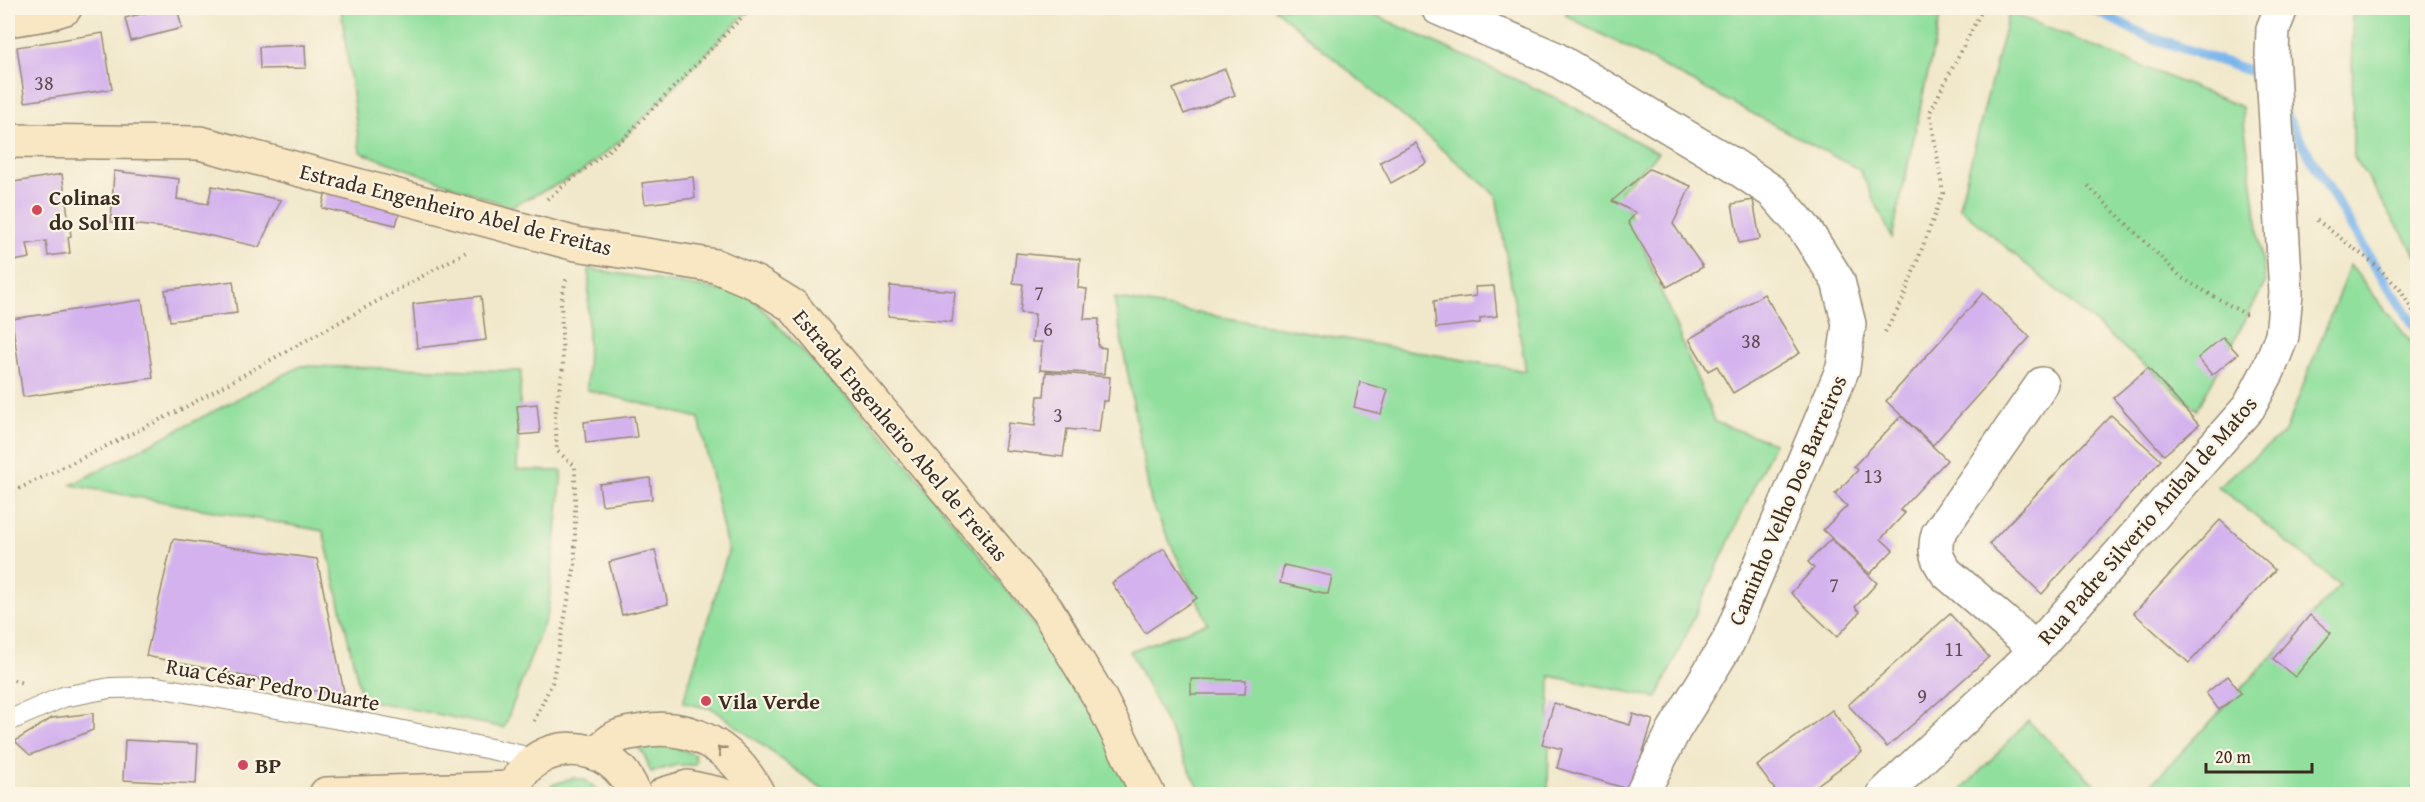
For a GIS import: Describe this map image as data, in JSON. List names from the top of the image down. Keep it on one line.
{"streets":{"main road":["Estrada Engenheiro Abel de Freitas"],"street":["Caminho Velho Dos Barreiros","Rua Padre Silverio Anibal de Matos"],"lane":["Rua César Pedro Duarte"]},"places":["Colinas do Sol III","Vila Verde","BP"],"house_numbers":["38","7","6","38","3","13","7","11","9"],"scale_bar":"20 m"}
